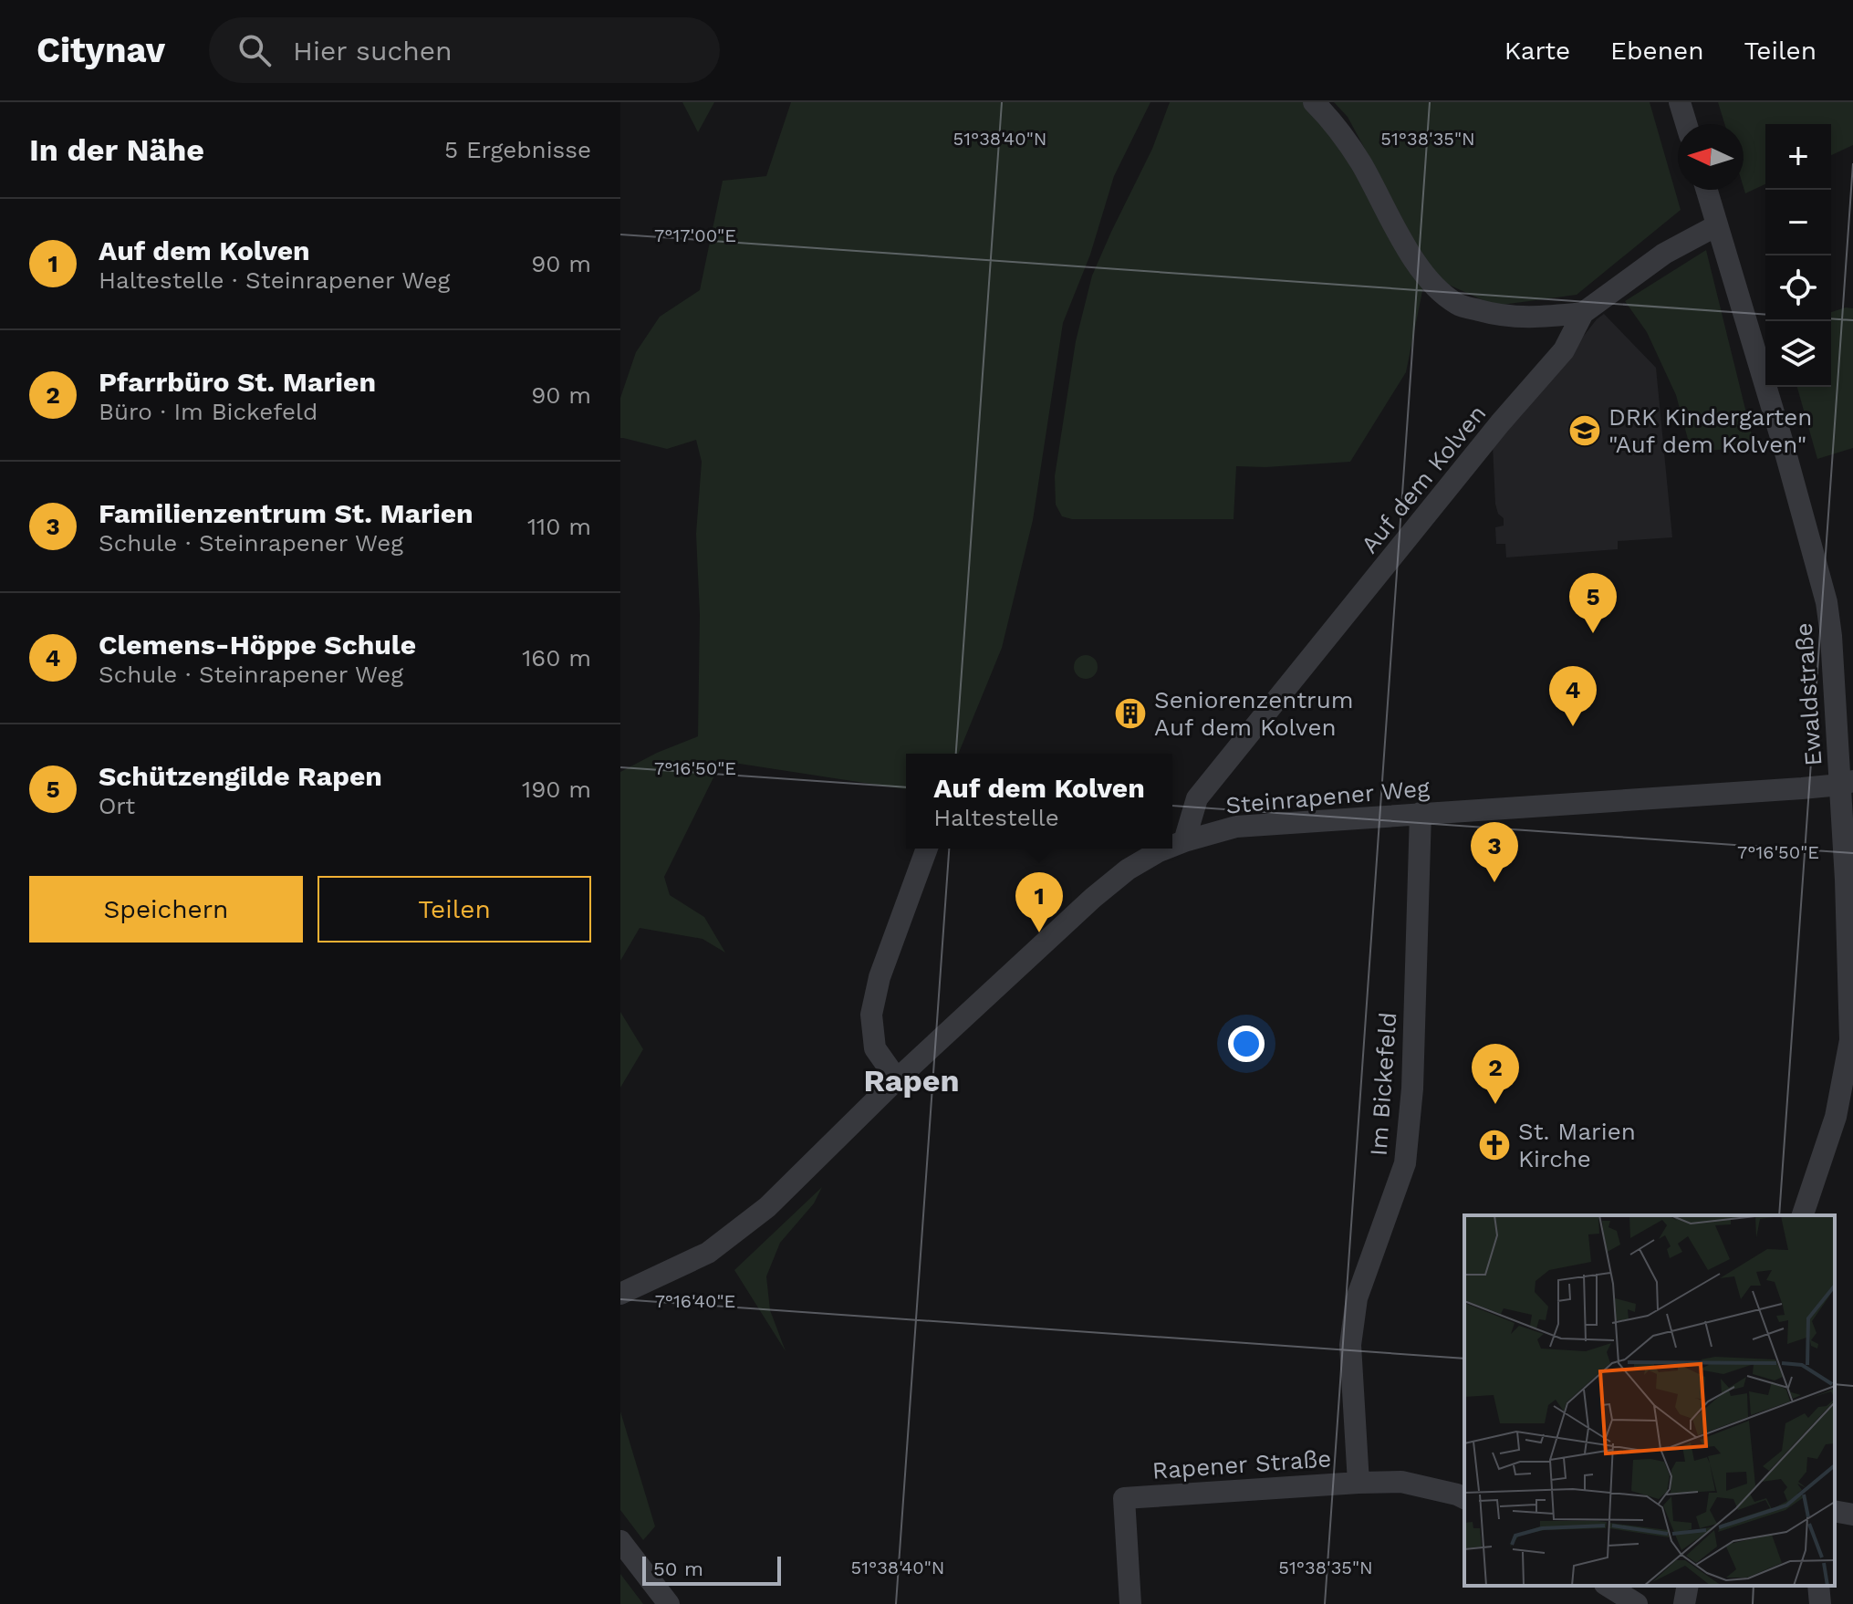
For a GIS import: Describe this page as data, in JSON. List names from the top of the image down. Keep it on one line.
{"streets":{"street":["Auf dem Kolven","Ewaldstraße","Steinrapener Weg","Im Bickefeld","Rapener Straße"]},"crossings":[["Auf dem Kolven","Ewaldstraße"],["Auf dem Kolven","Steinrapener Weg"],["Ewaldstraße","Steinrapener Weg"],["Steinrapener Weg","Im Bickefeld"],["Im Bickefeld","Rapener Straße"]],"districts":["Rapen"],"places":{"school or university":["DRK Kindergarten \"Auf dem Kolven\""],"building":["Seniorenzentrum Auf dem Kolven"],"church":["St. Marien Kirche"]},"scale_bar":"50 m","north":"left","page":{"header":"Citynav","search":"Hier suchen","nav":["Karte","Ebenen","Teilen"],"heading":["In der Nähe","5 Ergebnisse"],"map_buttons":["+","−"],"list":[{"mark":"1","name":"Auf dem Kolven","note":"Haltestelle · Steinrapener Weg","value":"90 m"},{"mark":"2","name":"Pfarrbüro St. Marien","note":"Büro · Im Bickefeld","value":"90 m"},{"mark":"3","name":"Familienzentrum St. Marien","note":"Schule · Steinrapener Weg","value":"110 m"},{"mark":"4","name":"Clemens-Höppe Schule","note":"Schule · Steinrapener Weg","value":"160 m"},{"mark":"5","name":"Schützengilde Rapen","note":"Ort","value":"190 m"}],"pins":["5","4","3","1","2"],"popup":["Auf dem Kolven","Haltestelle"],"buttons":["Speichern","Teilen"],"scale":"50 m"},"coordinates":["51°38'40\"N","51°38'35\"N","7°17'00\"E","7°16'50\"E","7°16'40\"E"]}
